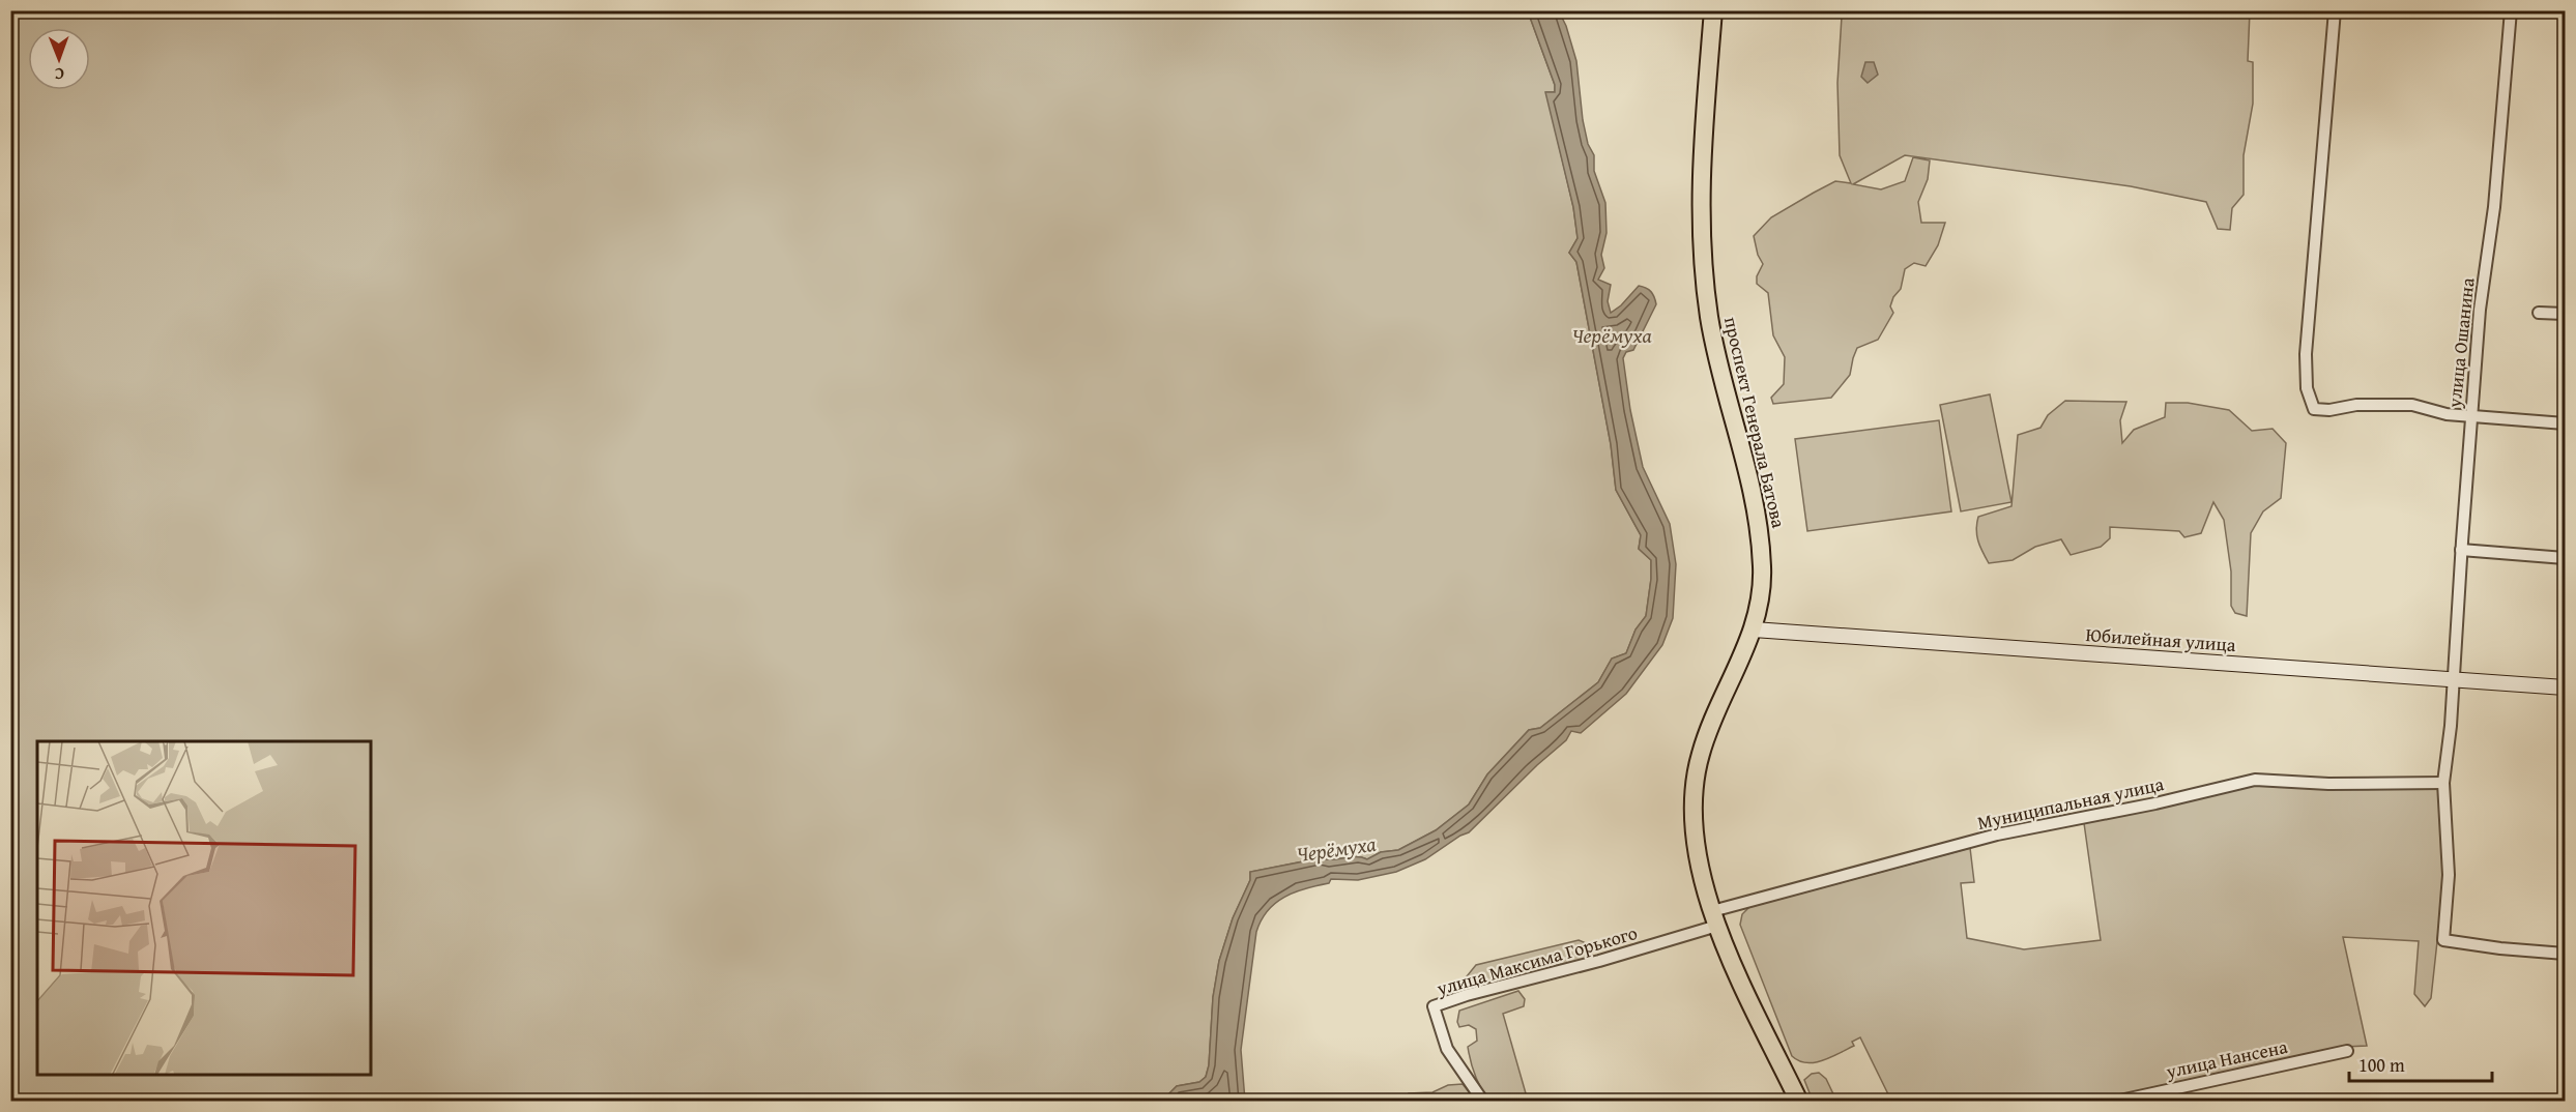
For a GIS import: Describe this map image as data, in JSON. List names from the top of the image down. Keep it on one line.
{"streets":{"main road":["проспект Генерала Батова"],"street":["улица Ошанина","Юбилейная улица","Муниципальная улица","улица Максима Горького","улица Нансена"]},"crossings":[["улица Ошанина","Юбилейная улица"],["улица Ошанина","Муниципальная улица"],["проспект Генерала Батова","Юбилейная улица"],["проспект Генерала Батова","Муниципальная улица"],["проспект Генерала Батова","улица Максима Горького"],["Муниципальная улица","улица Максима Горького"]],"water":["Черёмуха"],"scale_bar":"100 m","north":"bottom"}
